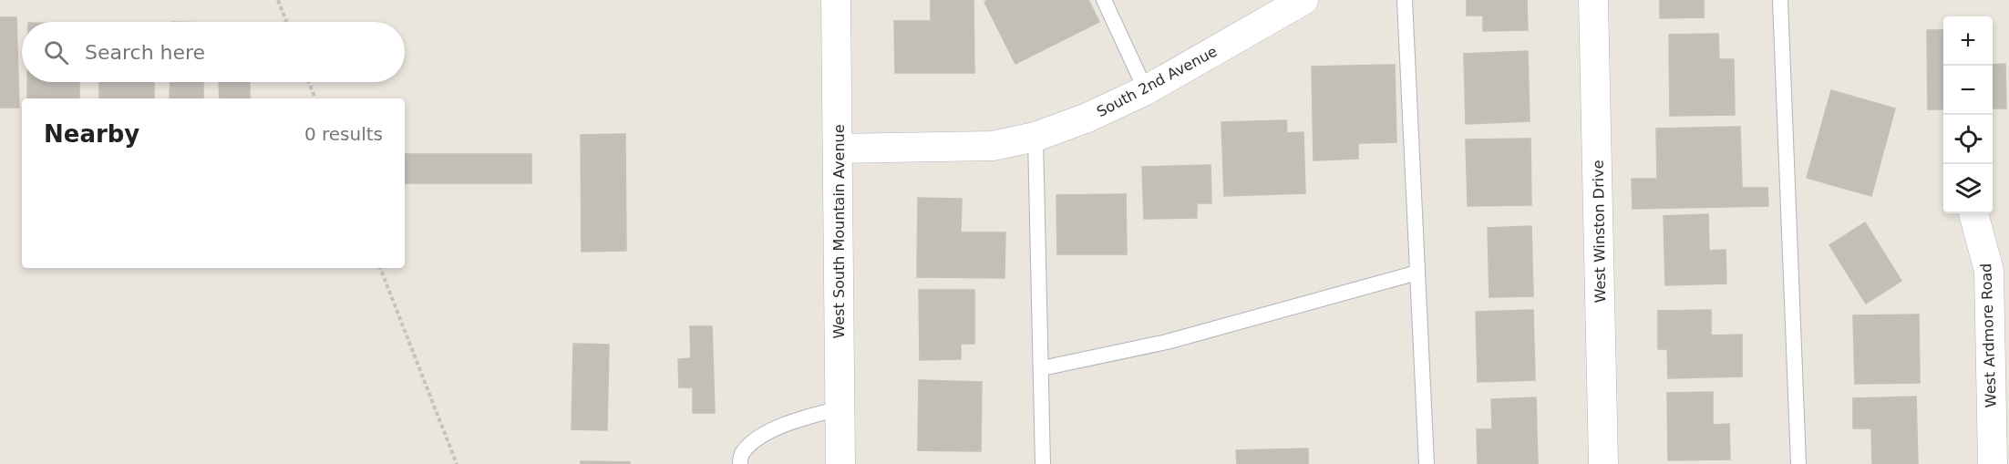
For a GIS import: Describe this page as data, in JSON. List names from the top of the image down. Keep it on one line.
{"streets":{"street":["South 2nd Avenue","West South Mountain Avenue","West Winston Drive","West Ardmore Road"]},"crossings":[["South 2nd Avenue","West South Mountain Avenue"]],"page":{"map_buttons":["+","−"],"search":"Search here","heading":["Nearby","0 results"]}}
